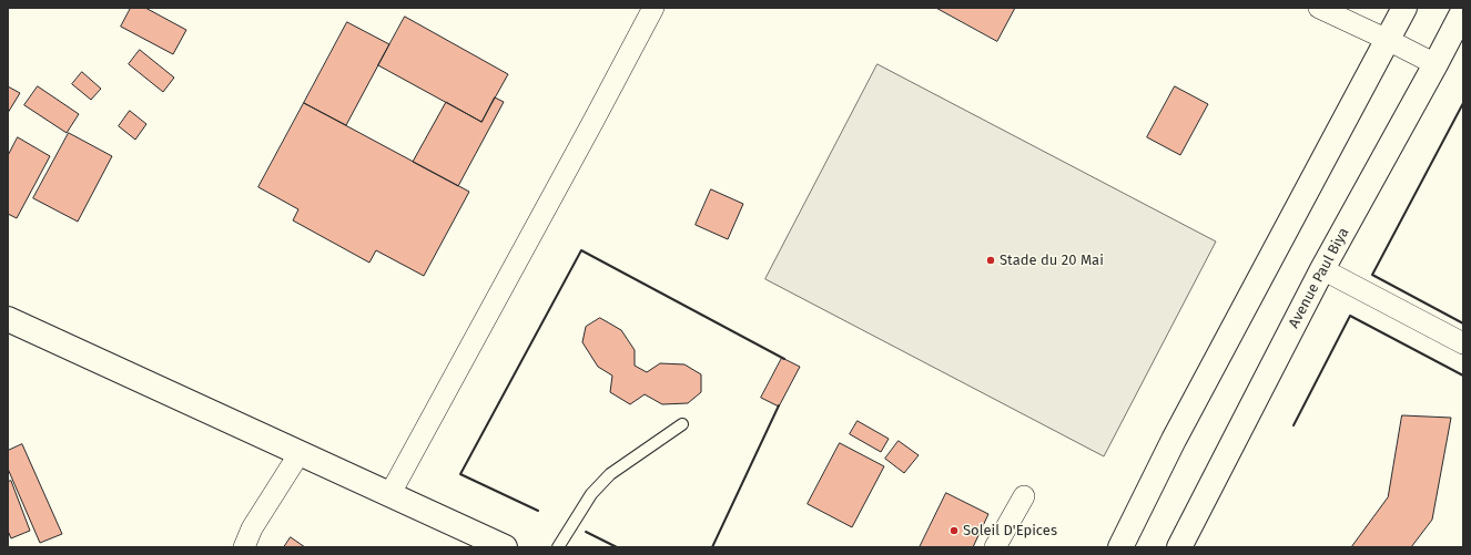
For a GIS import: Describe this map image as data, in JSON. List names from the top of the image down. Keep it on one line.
{"streets":{"street":["Avenue Paul Biya"]},"places":["Stade du 20 Mai","Soleil D'Epices"]}
